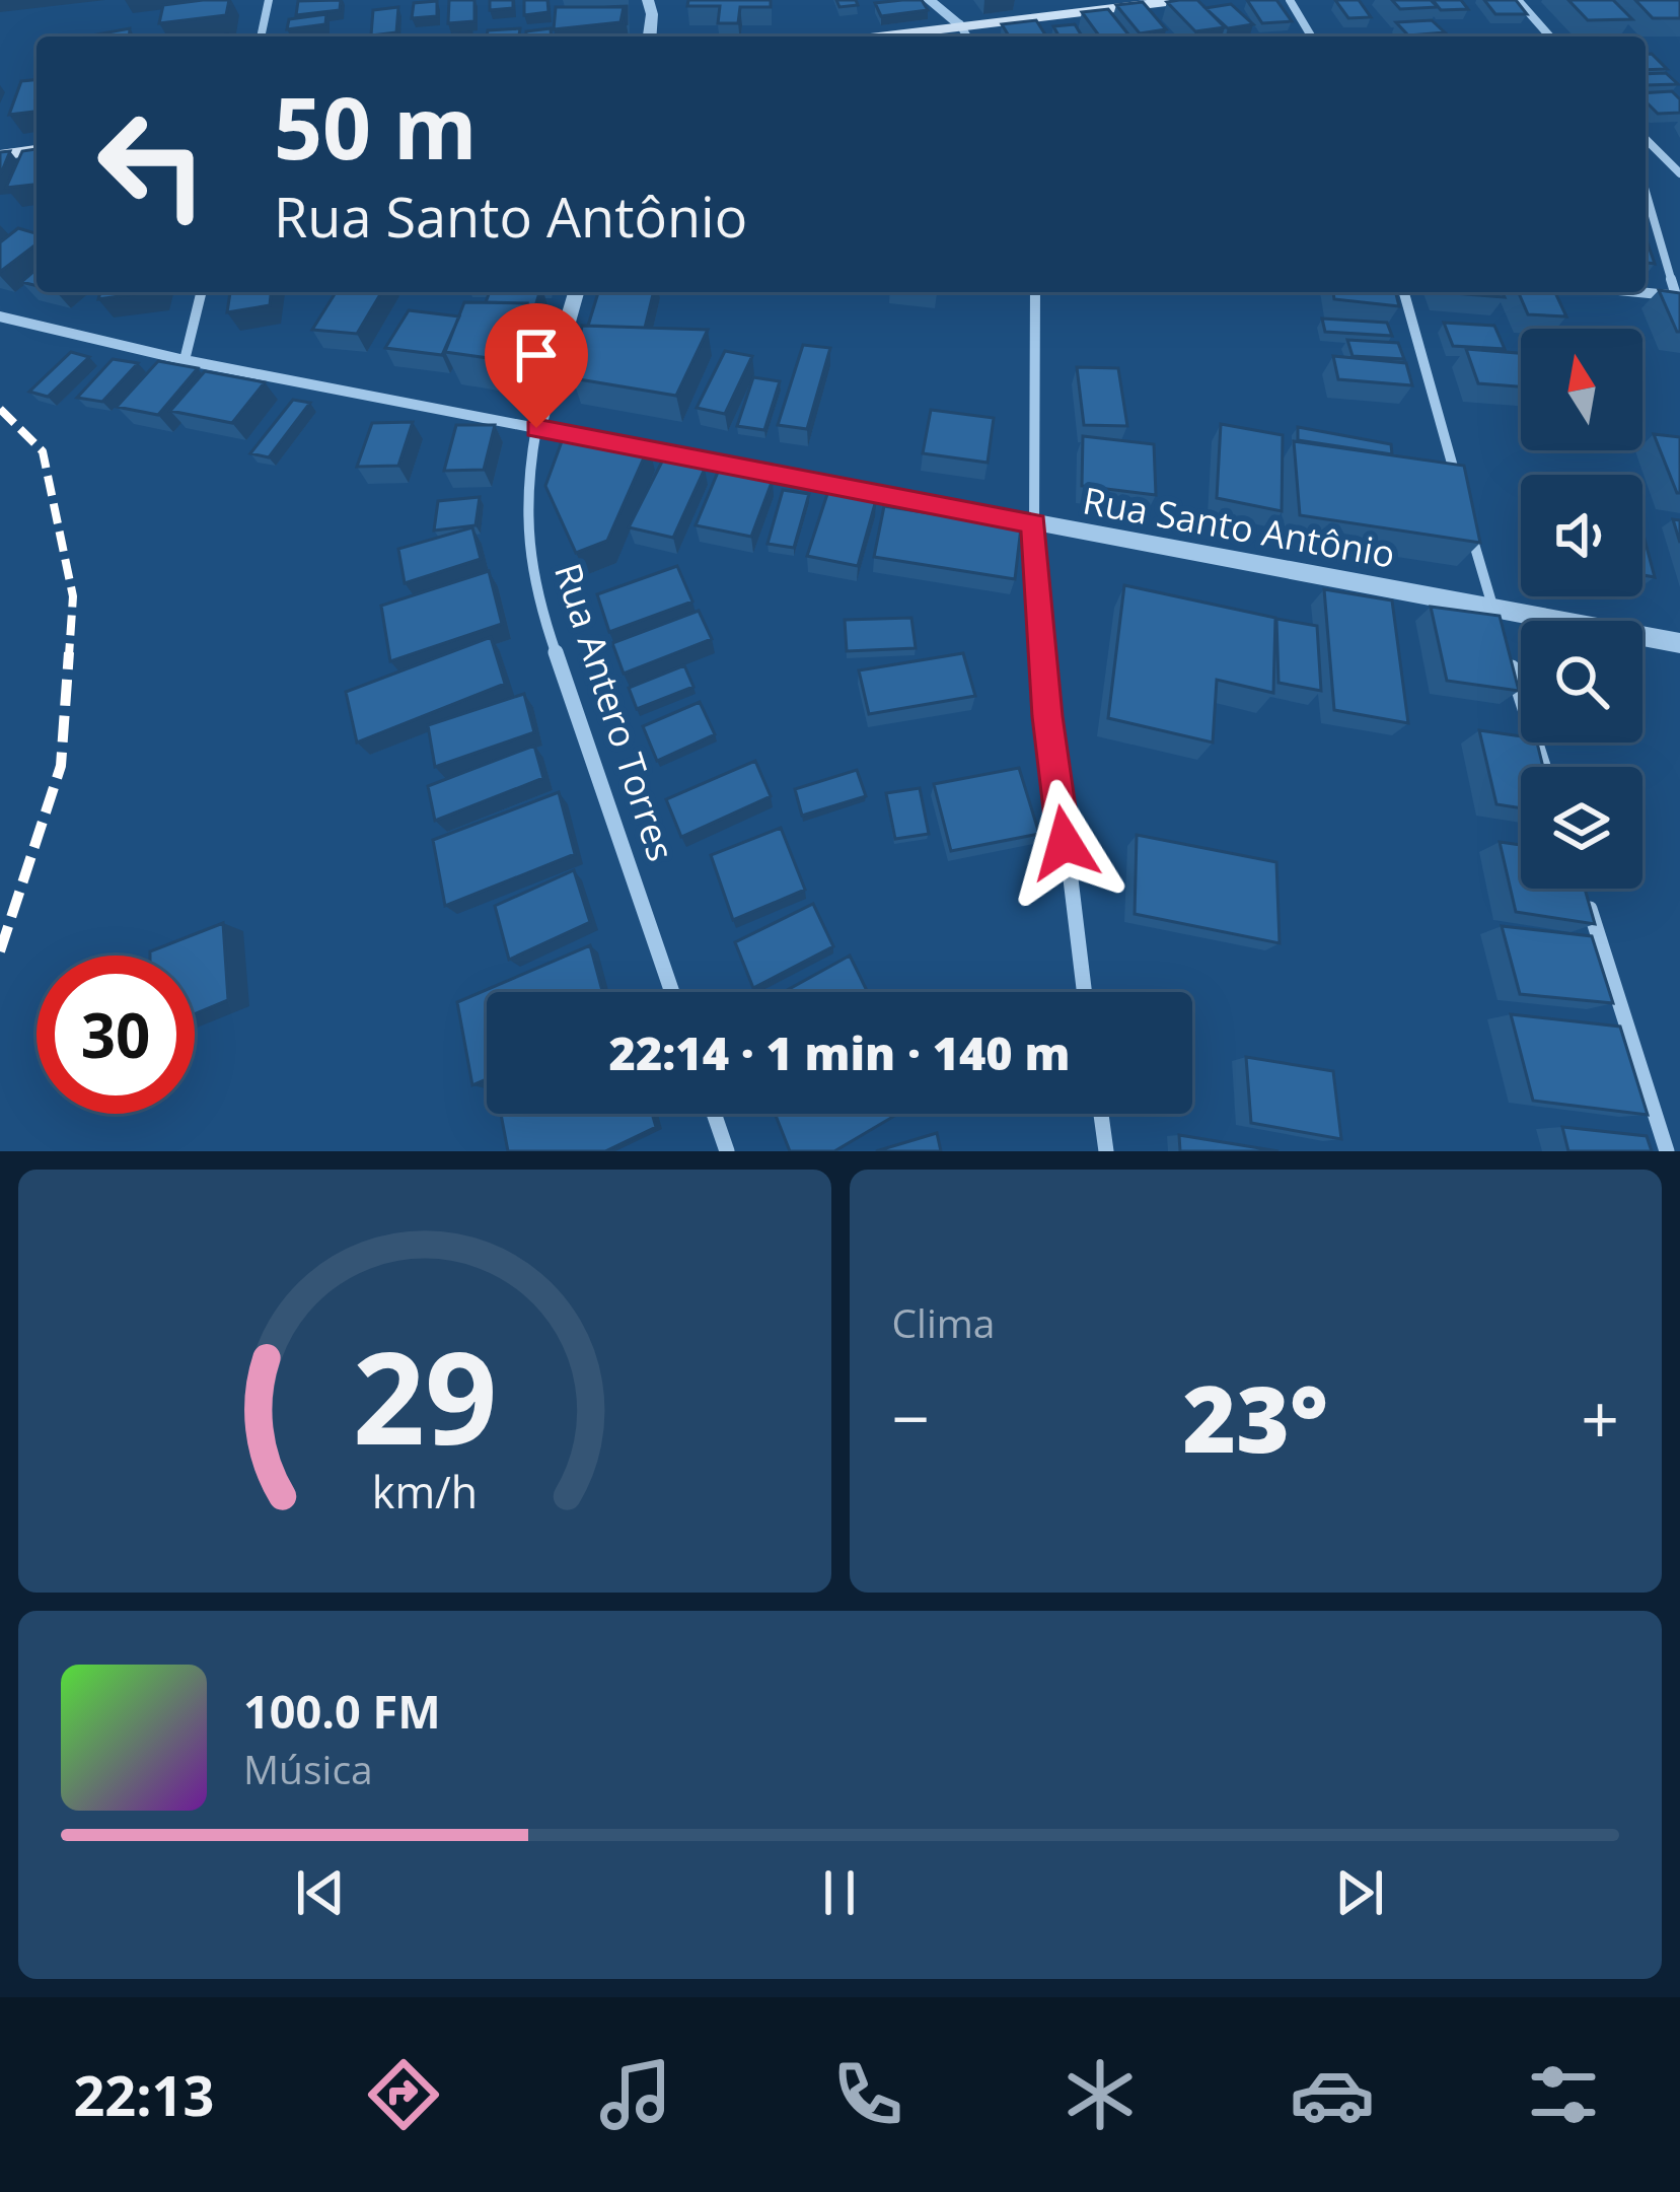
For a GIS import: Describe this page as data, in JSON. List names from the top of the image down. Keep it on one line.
{"streets":{"street":["Rua Santo Antônio","Rua Antero Torres"]},"crossings":[["Rua Santo Antônio","Rua Antero Torres"]],"north":"top","page":{"turn":["50 m","Rua Santo Antônio"],"limit":"30","trip":"22:14 · 1 min · 140 m","tile":"Clima","heat":["−","23°","+"],"song":["100.0 FM","Música"],"tabs":"22:13","gauge":["29","km/h"]}}
